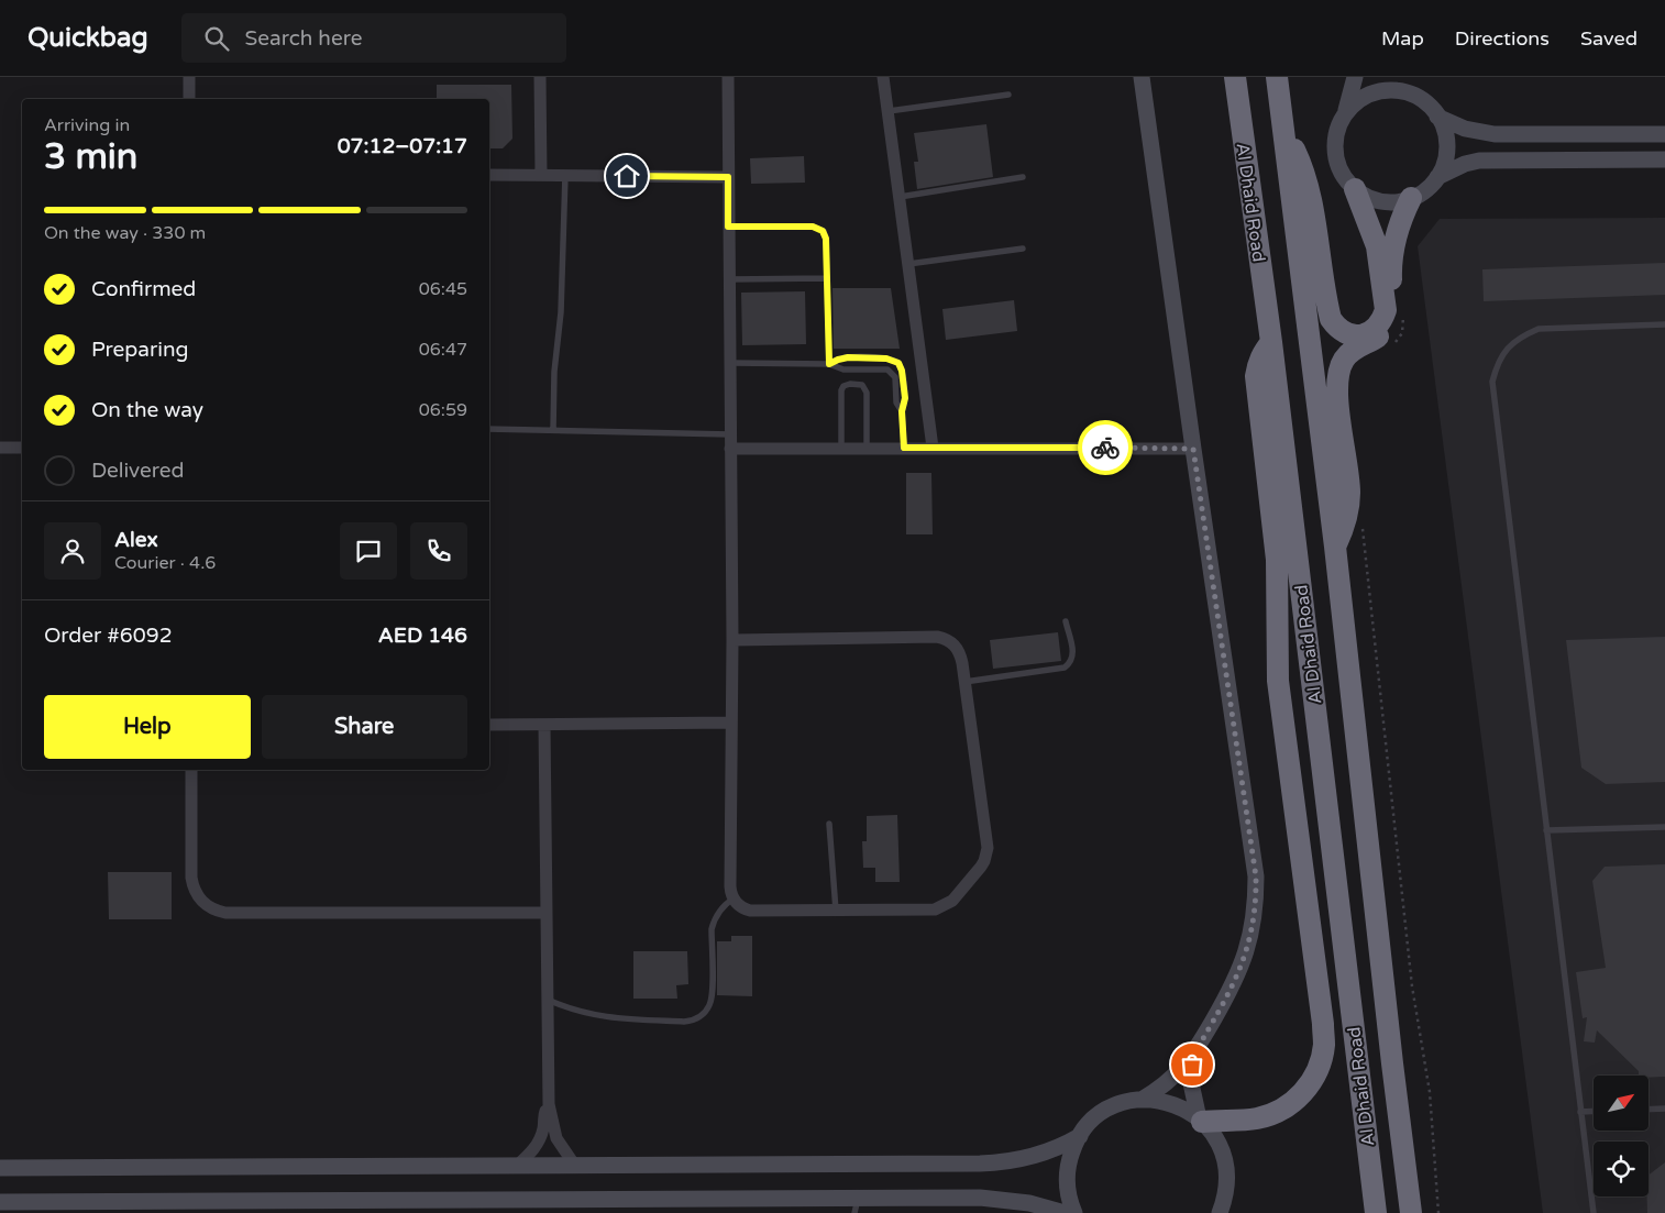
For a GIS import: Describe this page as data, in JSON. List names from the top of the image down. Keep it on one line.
{"streets":{"highway":["Al Dhaid Road"]},"north":"top right","page":{"header":"Quickbag","search":"Search here","nav":["Map","Directions","Saved"],"heading":["3 min","Arriving in","07:12–07:17"],"panel":["Alex","Courier · 4.6","Order #6092","AED 146"],"bar":"On the way · 330 m","list":[["Confirmed","06:45"],["Preparing","06:47"],["On the way","06:59"],"Delivered"],"buttons":["Help","Share"]}}
